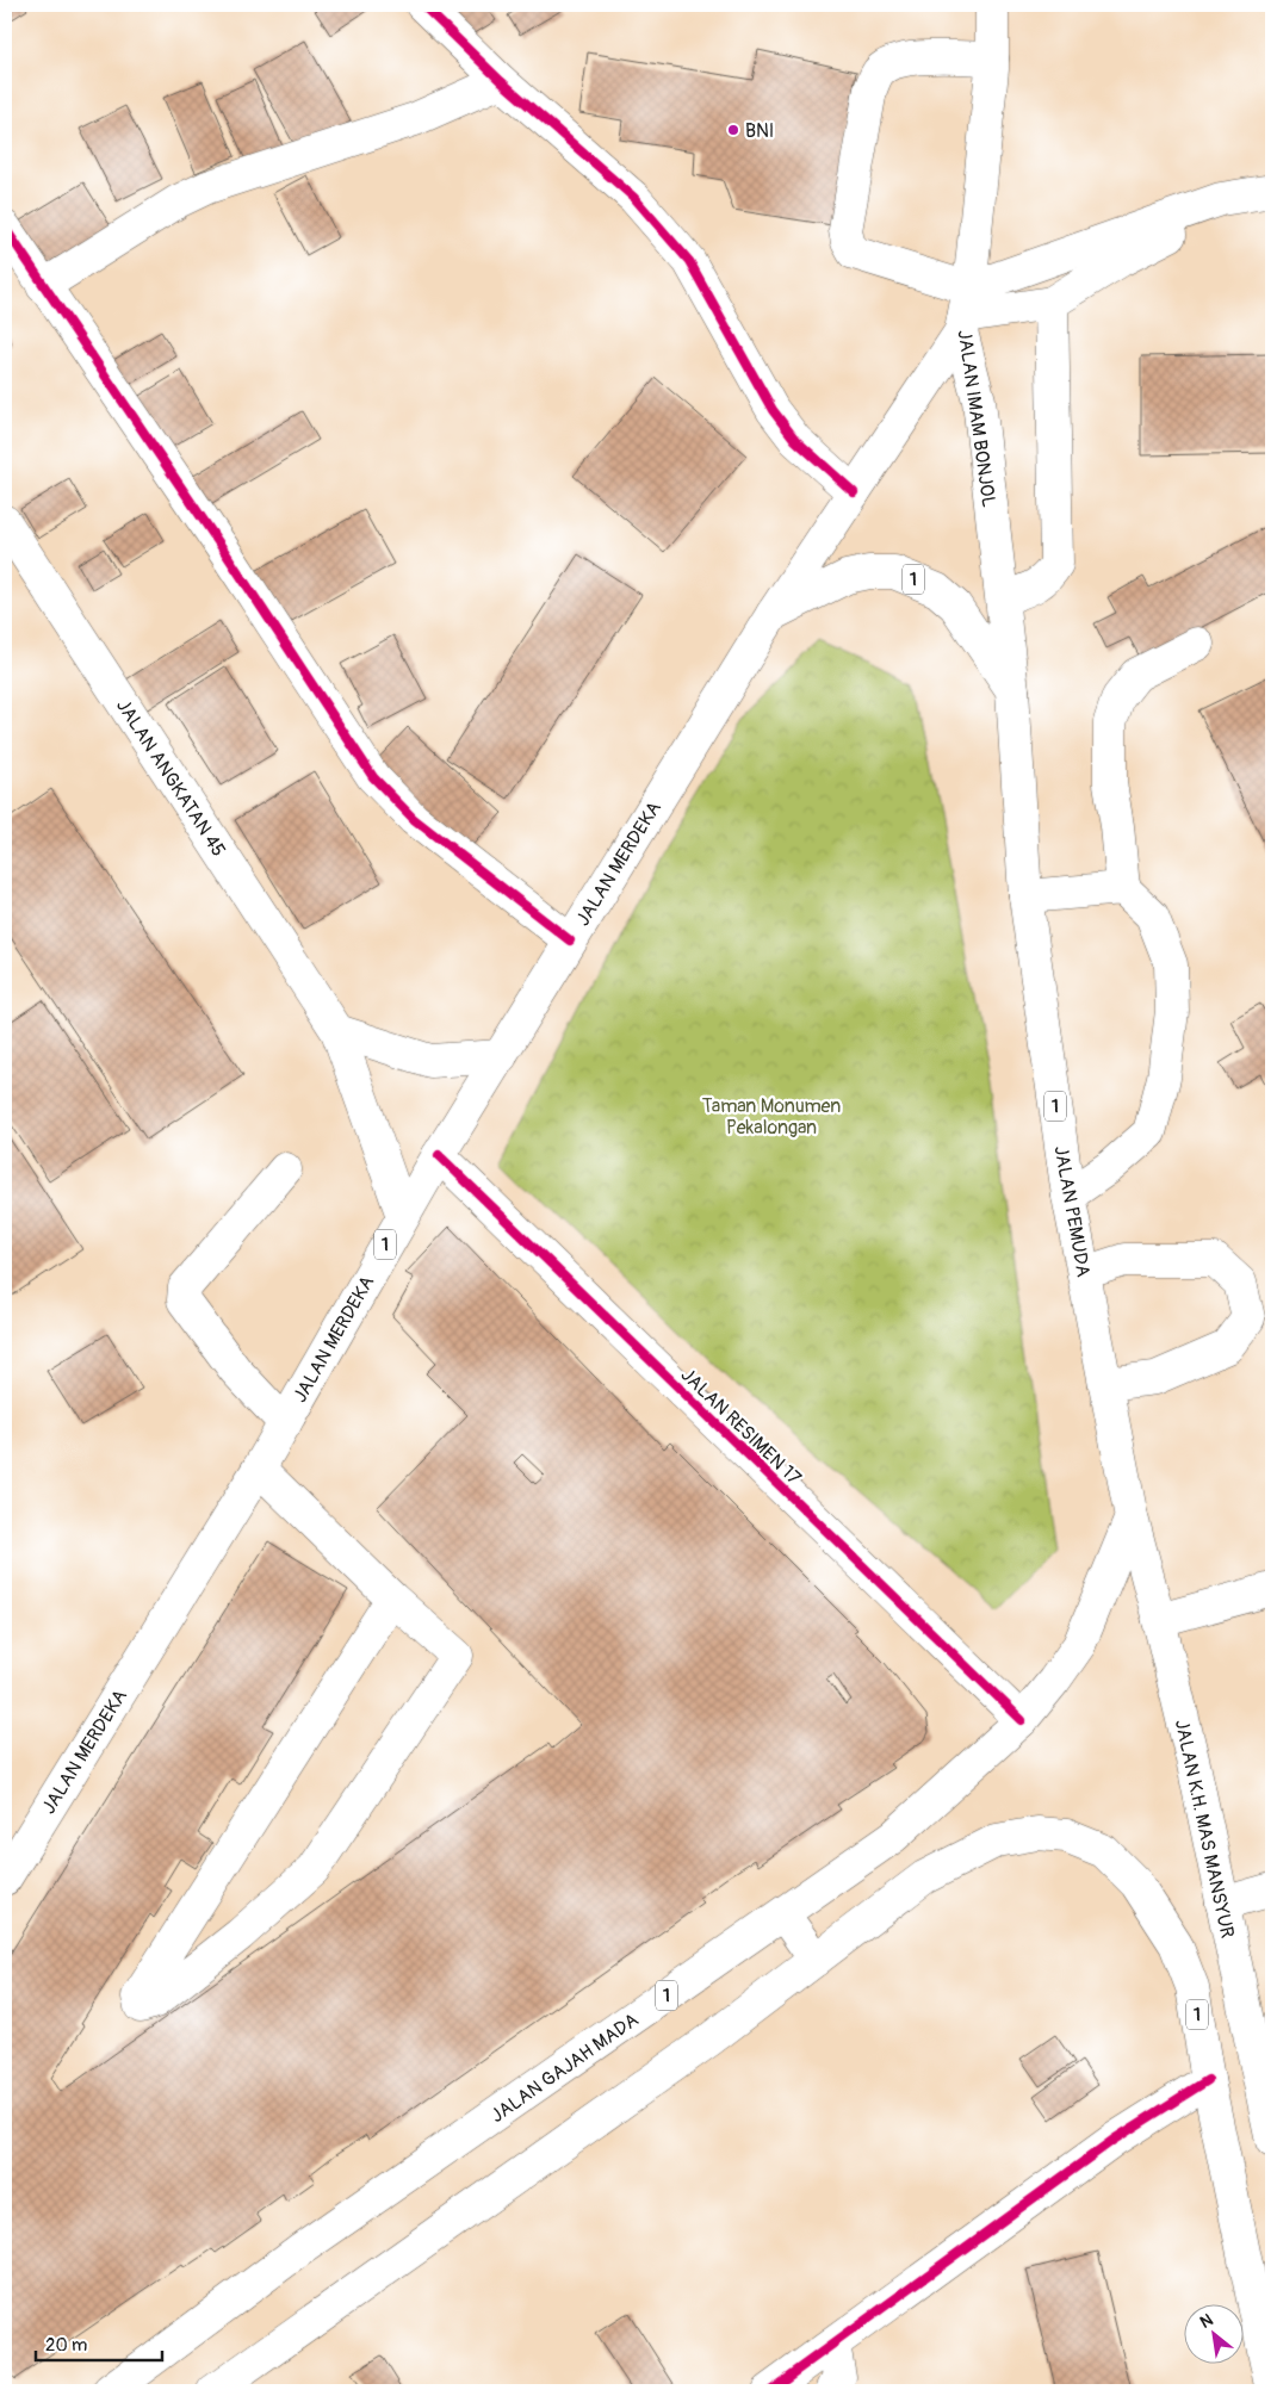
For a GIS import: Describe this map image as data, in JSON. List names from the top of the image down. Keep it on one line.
{"streets":{"main road":["JALAN IMAM BONJOL","1","JALAN ANGKATAN 45","JALAN MERDEKA","JALAN PEMUDA","JALAN RESIMEN 17","JALAN K.H. MAS MANSYUR","JALAN GAJAH MADA"]},"crossings":[["JALAN IMAM BONJOL","1"],["JALAN IMAM BONJOL","JALAN MERDEKA"],["JALAN IMAM BONJOL","JALAN PEMUDA"],["1","JALAN MERDEKA"],["1","JALAN PEMUDA"],["JALAN ANGKATAN 45","JALAN MERDEKA"],["JALAN MERDEKA","JALAN RESIMEN 17"],["JALAN PEMUDA","JALAN K.H. MAS MANSYUR"],["JALAN PEMUDA","JALAN GAJAH MADA"],["JALAN RESIMEN 17","JALAN GAJAH MADA"],["JALAN K.H. MAS MANSYUR","JALAN GAJAH MADA"]],"parks":["Taman Monumen Pekalongan"],"places":["BNI"],"scale_bar":"20 m","north":"top left"}
